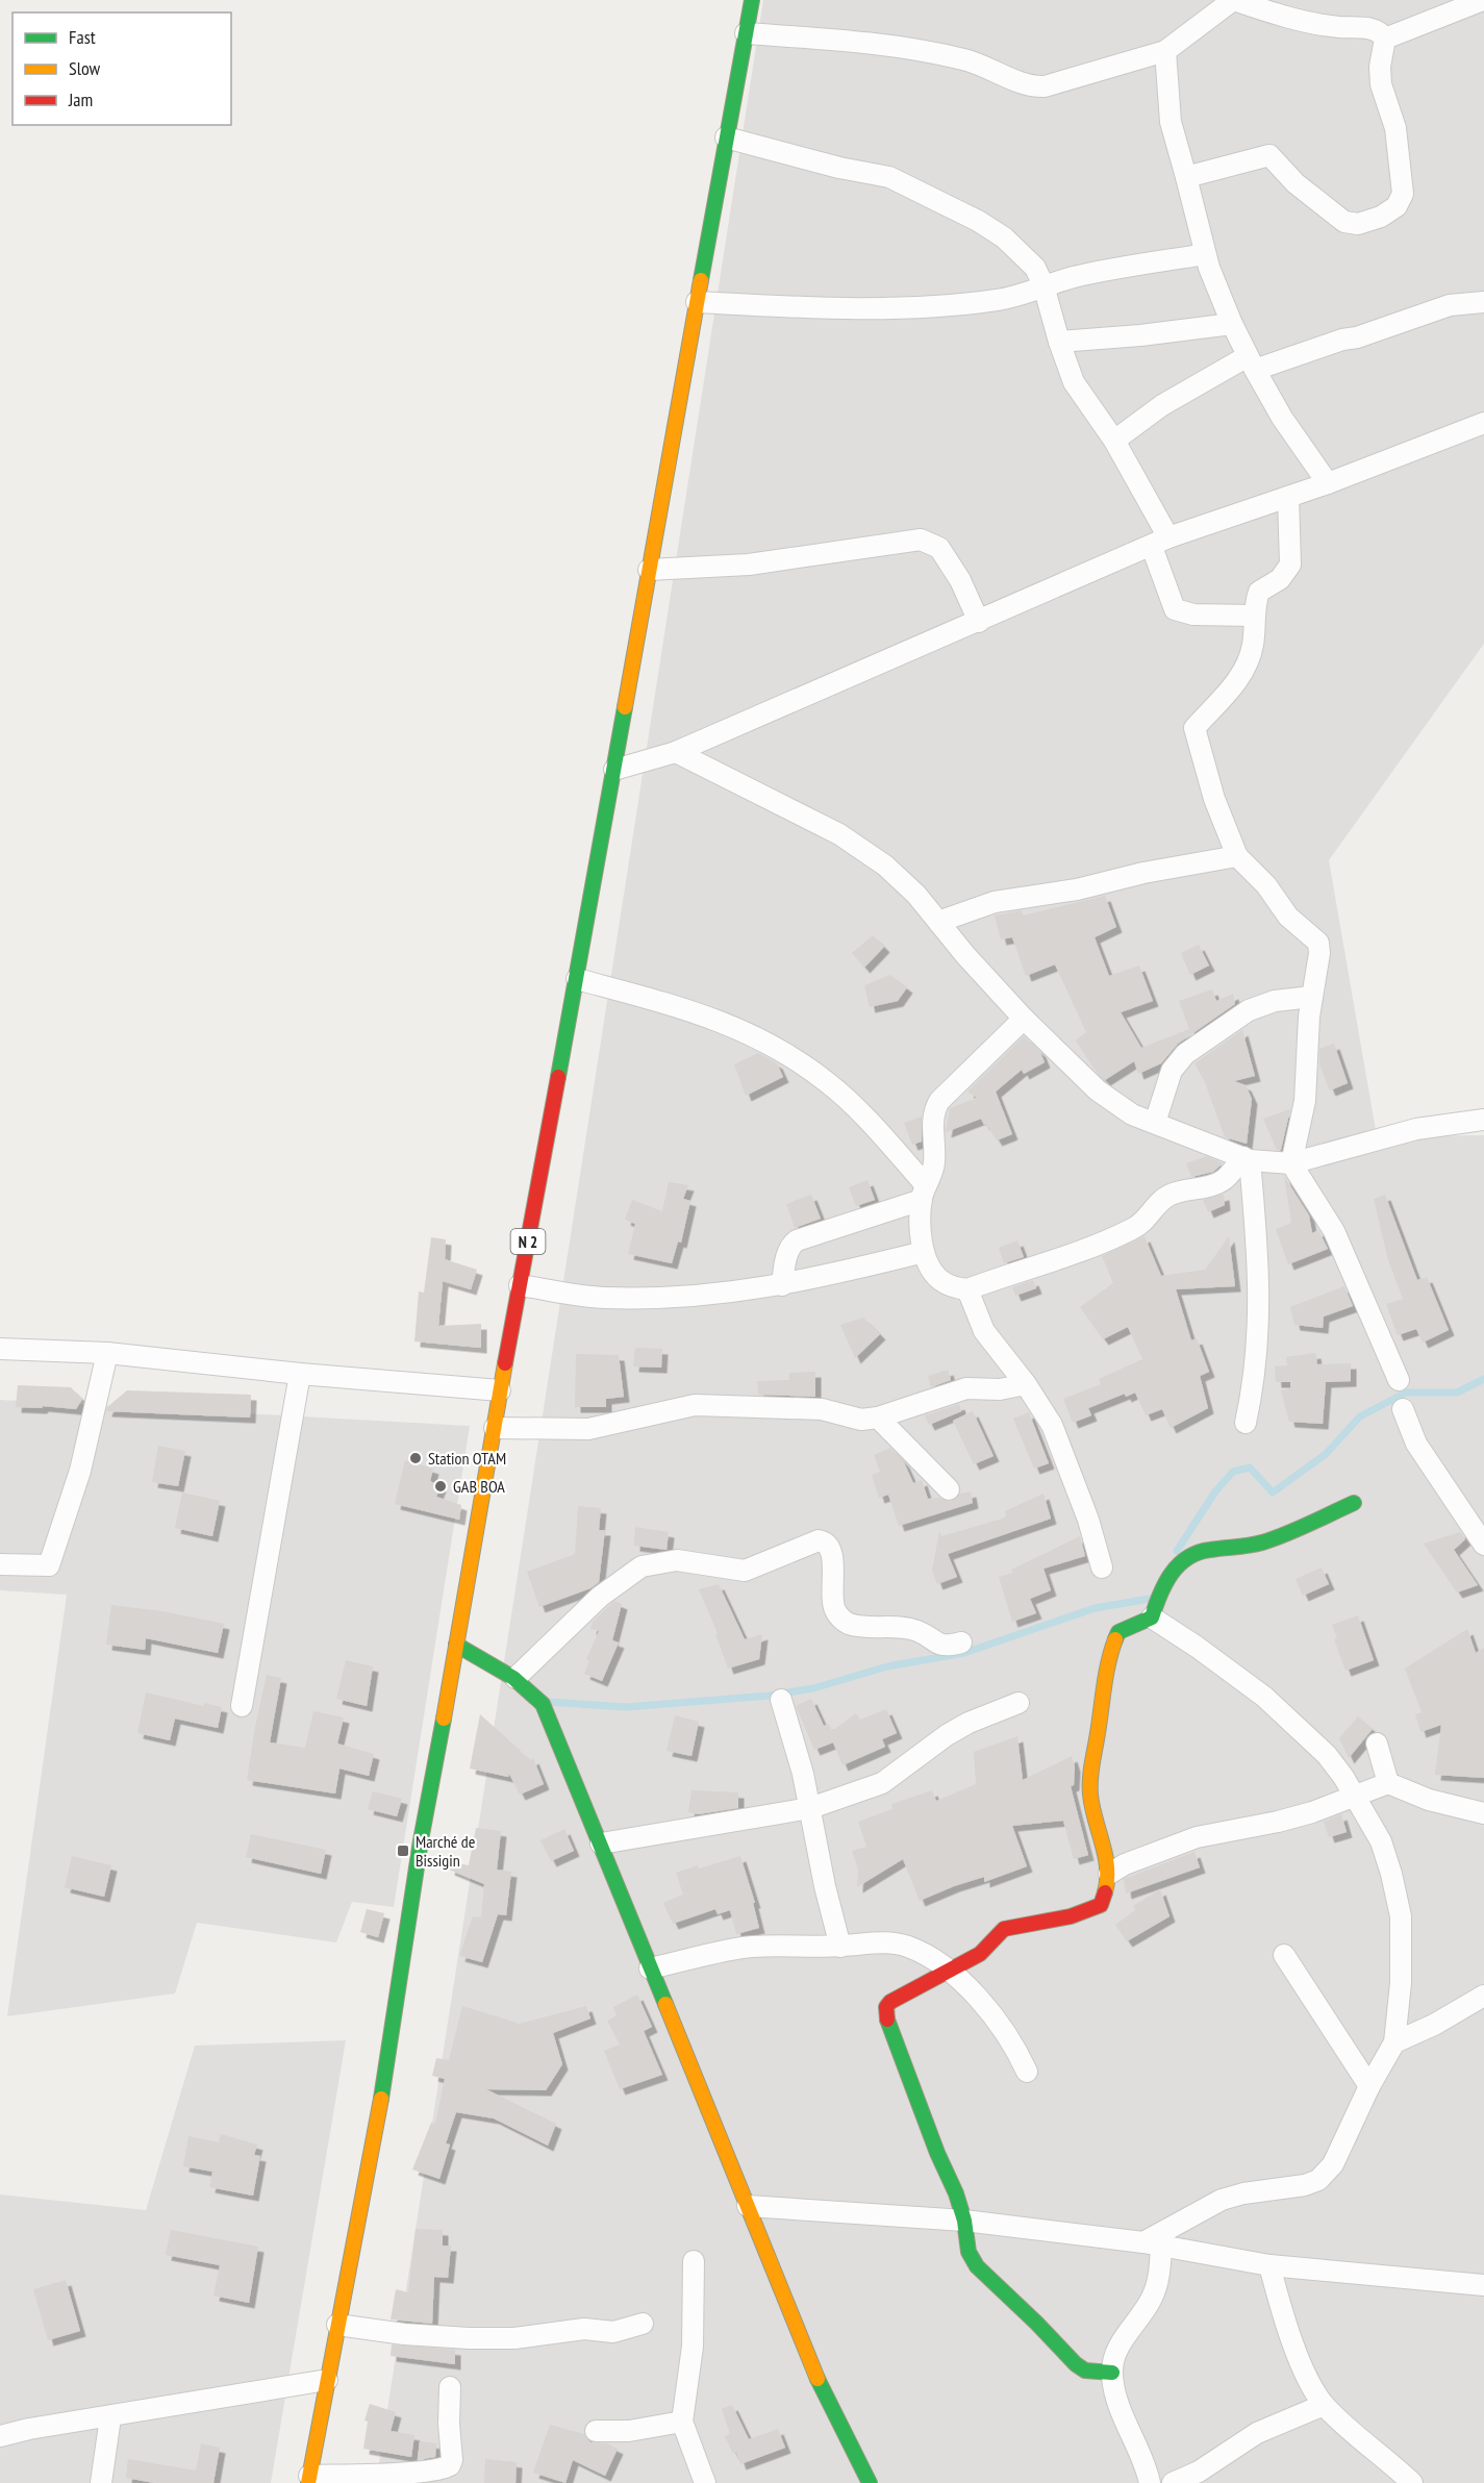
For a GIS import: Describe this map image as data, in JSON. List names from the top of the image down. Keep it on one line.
{"streets":{"main road":["N 2"]},"places":{"other":["Station OTAM","GAB BOA"],"transit":["Marché de Bissigin"]},"legend":["Fast","Slow","Jam"]}
